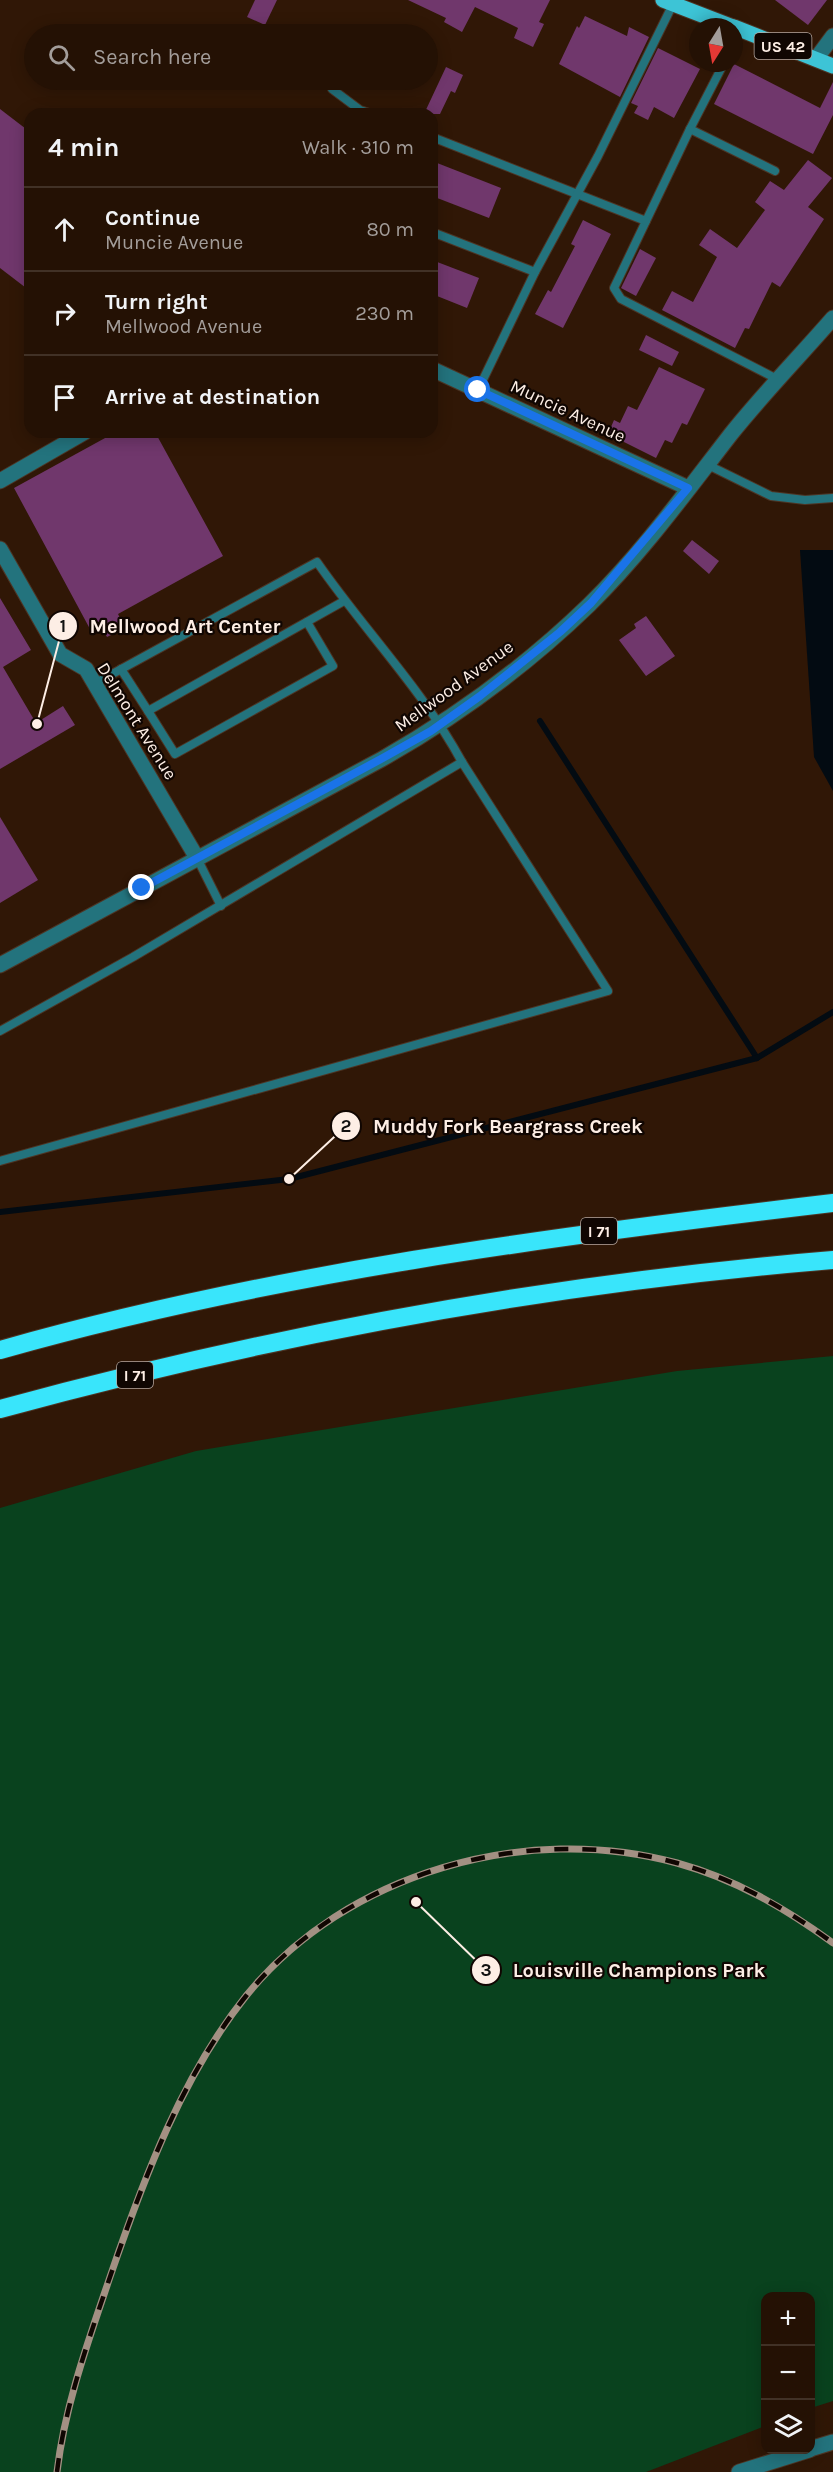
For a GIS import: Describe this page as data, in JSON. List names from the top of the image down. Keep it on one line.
{"streets":{"highway":["I 71"],"main road":["US 42"],"street":["Muncie Avenue","Mellwood Avenue","Delmont Avenue"]},"crossings":[["Muncie Avenue","Mellwood Avenue"],["Mellwood Avenue","Delmont Avenue"]],"places":["Mellwood Art Center","Muddy Fork Beargrass Creek","Louisville Champions Park"],"north":"bottom","page":{"search":"Search here","heading":["4 min","Walk · 310 m"],"list":[["Continue","Muncie Avenue","80 m"],["Turn right","Mellwood Avenue","230 m"],"Arrive at destination"],"map_buttons":["+","−"]}}
